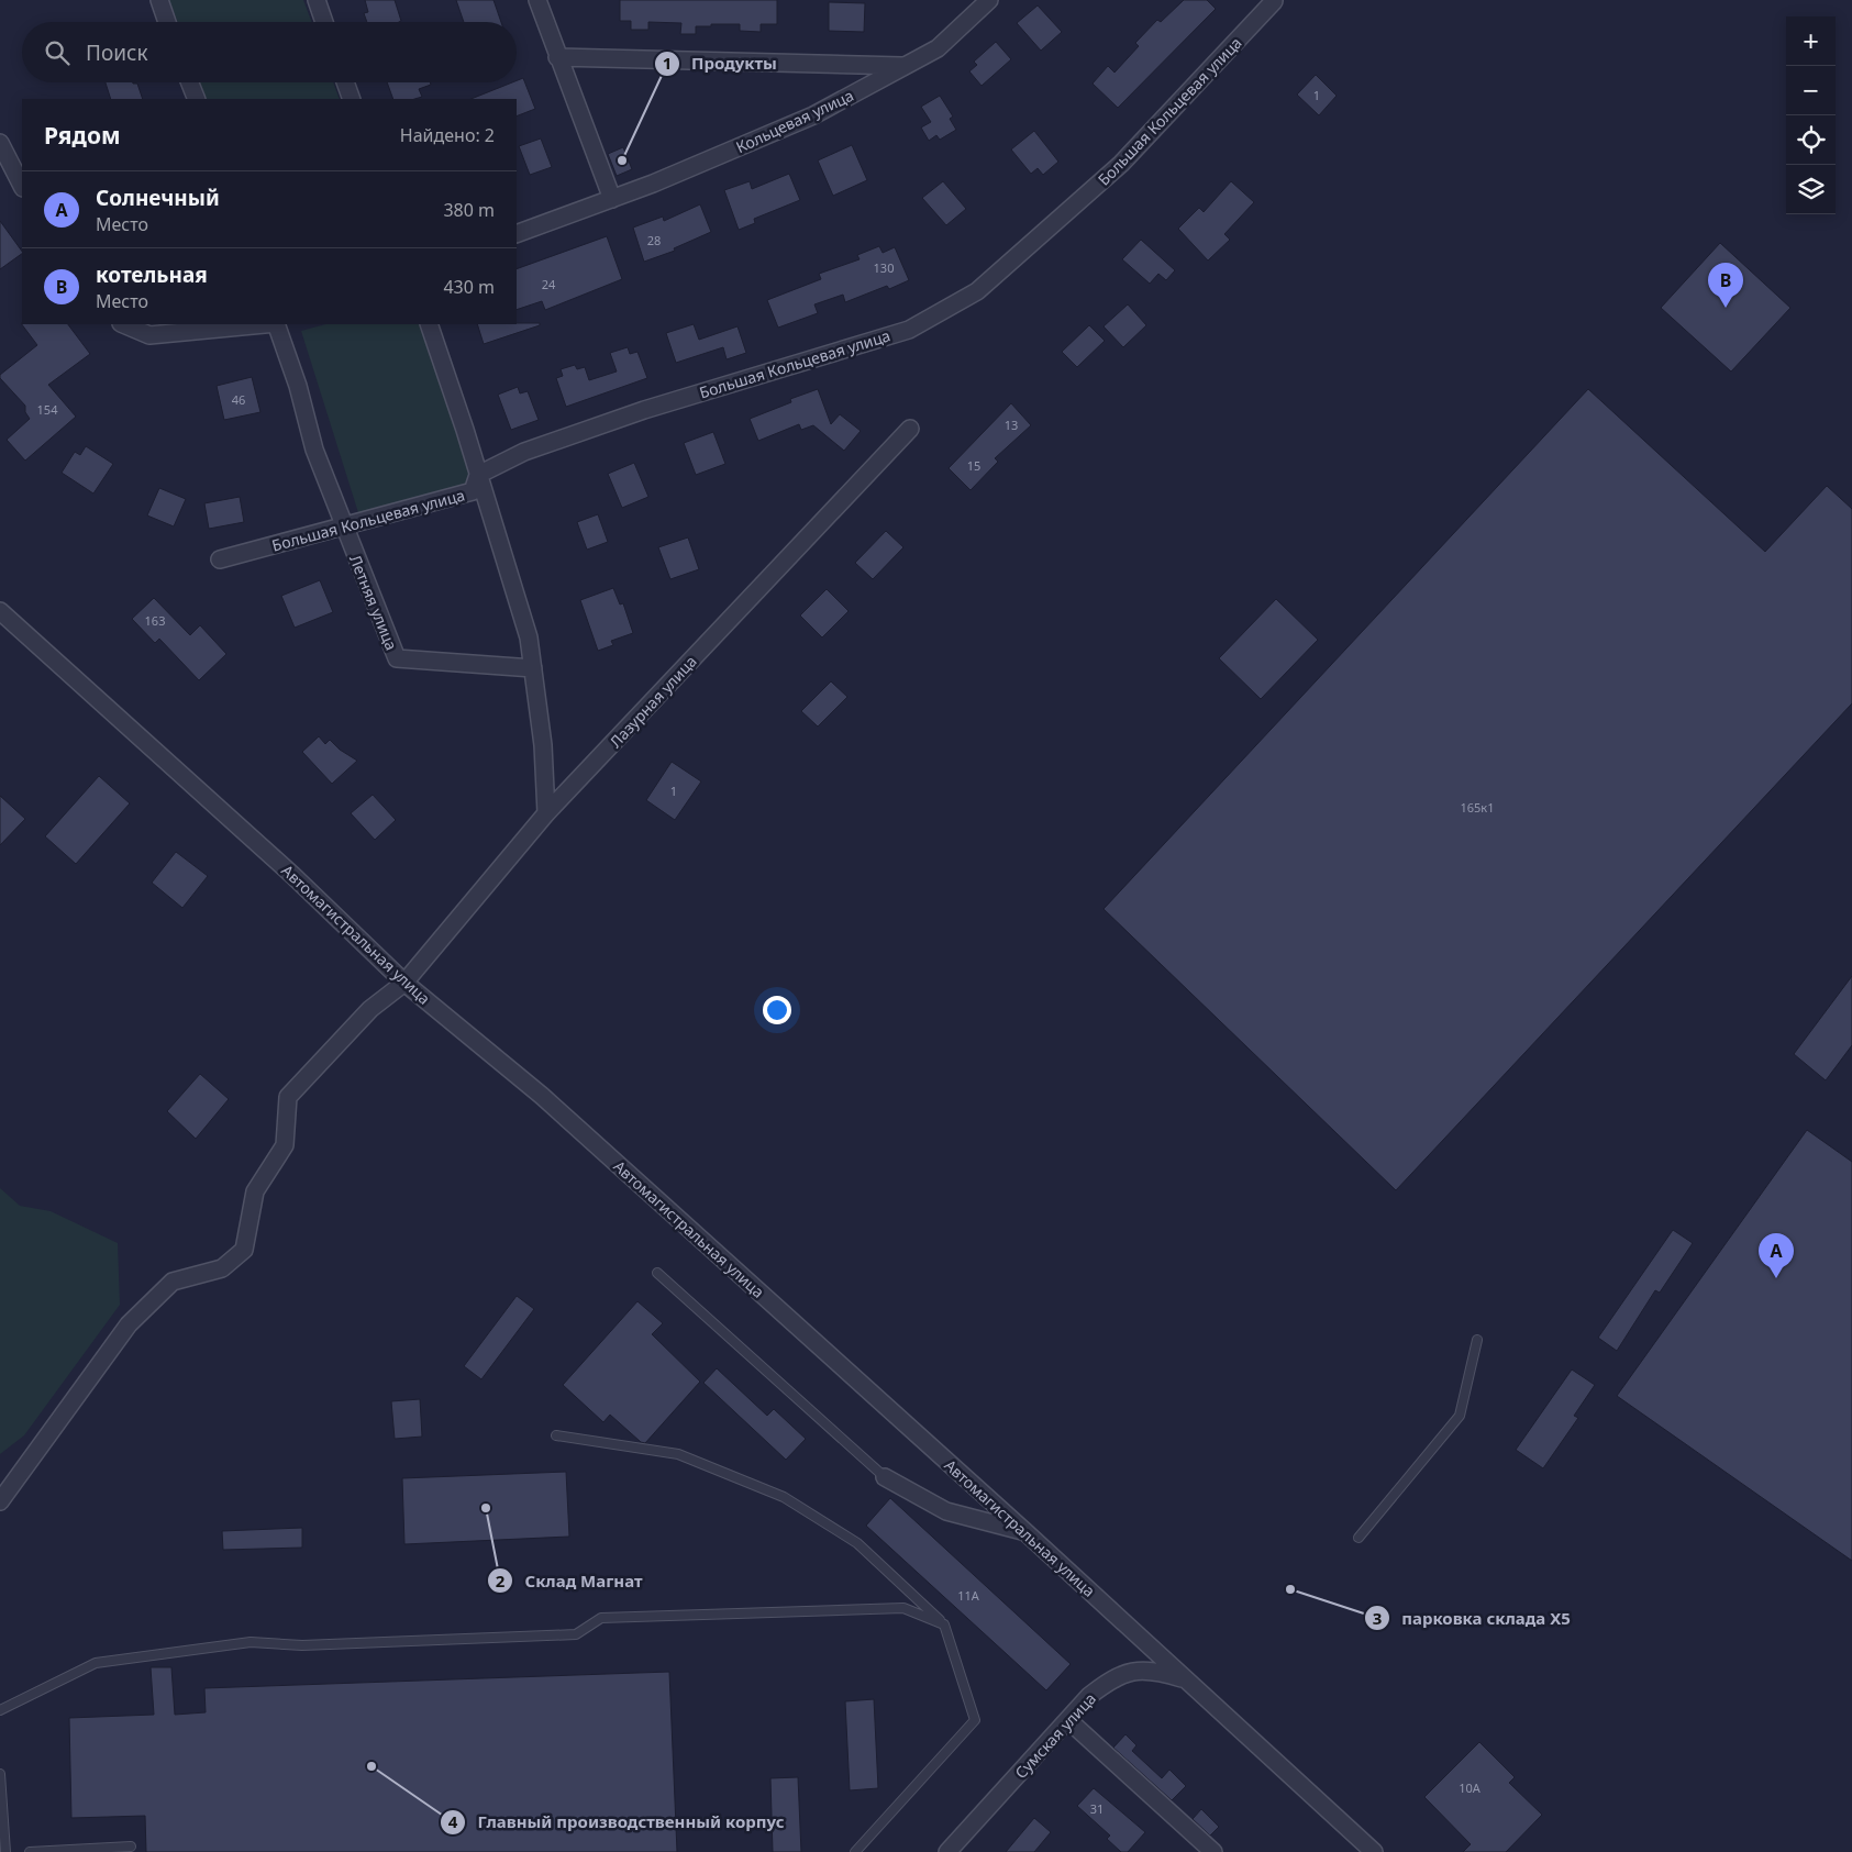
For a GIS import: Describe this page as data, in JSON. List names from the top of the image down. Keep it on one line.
{"streets":{"street":["Большая Кольцевая улица","Кольцевая улица","Летняя улица","Лазурная улица","Автомагистральная улица","Сумская улица"]},"crossings":[["Большая Кольцевая улица","Летняя улица"],["Лазурная улица","Автомагистральная улица"],["Автомагистральная улица","Сумская улица"]],"places":["Продукты","Склад Магнат","парковка склада X5","Главный производственный корпус"],"house_numbers":["1","28","130","24","46","154","13","15","163","1","165к1","11А","10А","31"],"page":{"map_buttons":["+","−"],"search":"Поиск","heading":["Рядом","Найдено: 2"],"list":[{"mark":"A","name":"Солнечный","note":"Место","value":"380 m"},{"mark":"B","name":"котельная","note":"Место","value":"430 m"}],"pins":["B","A"]}}
